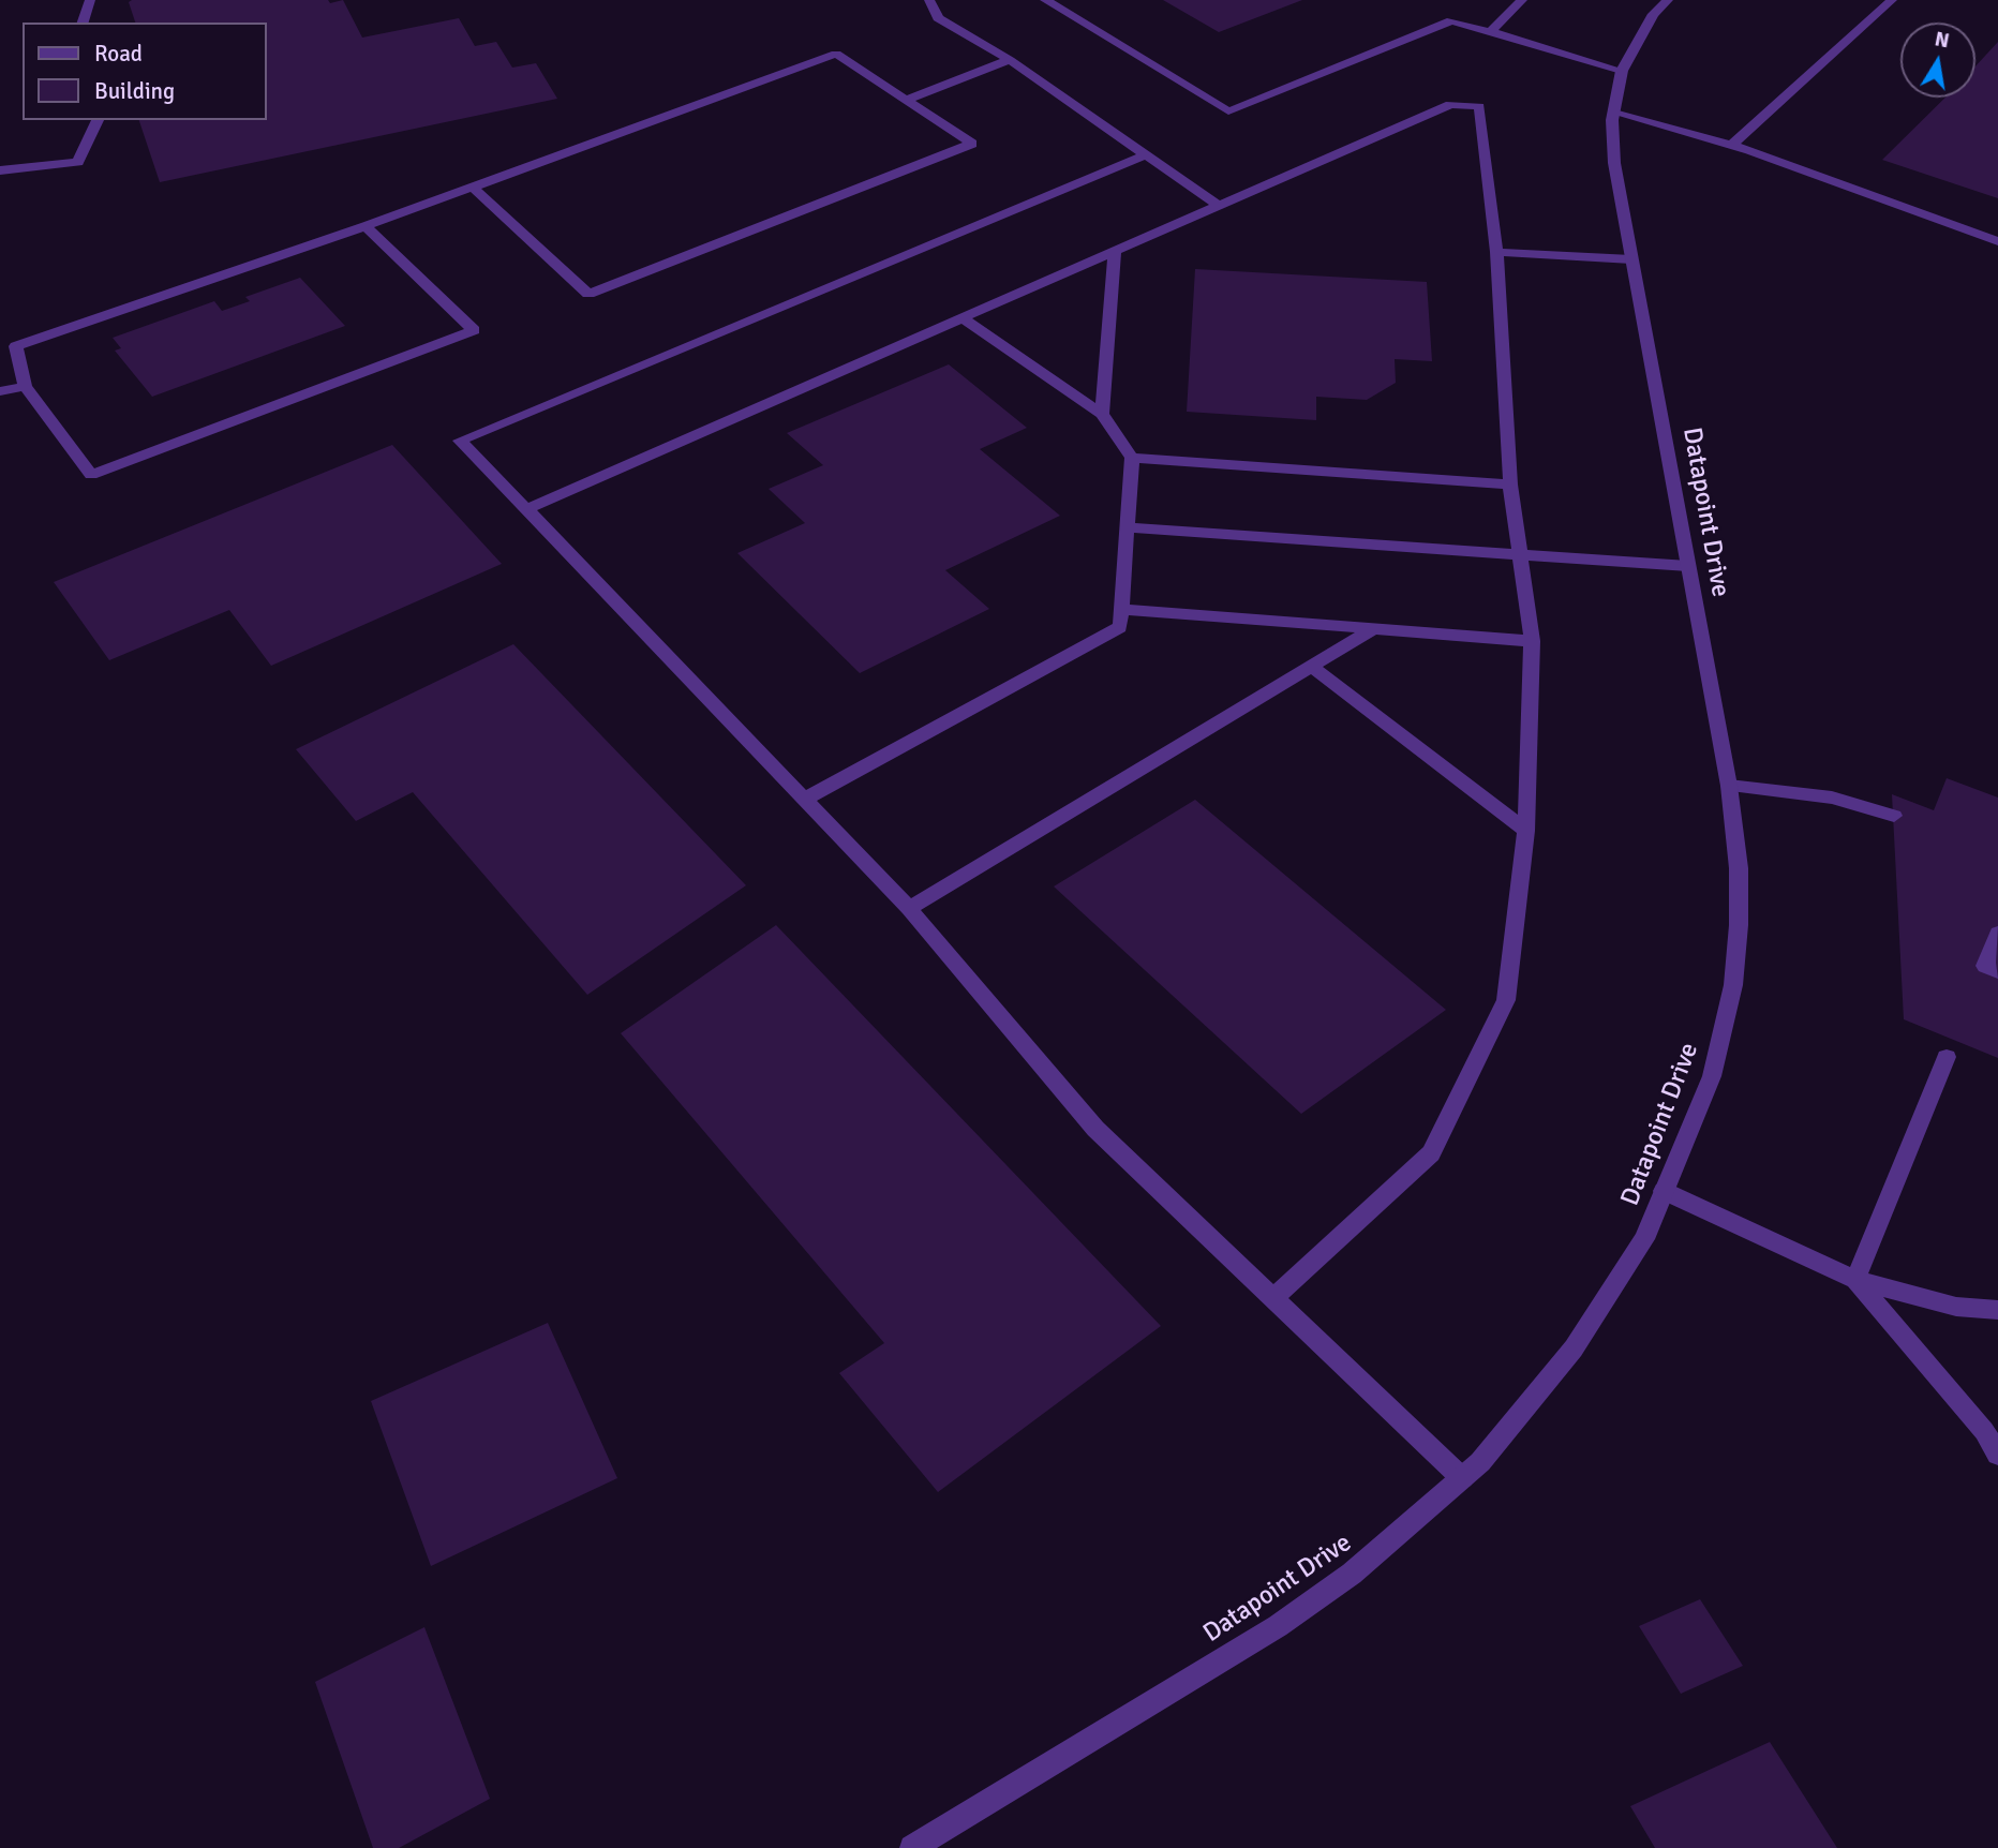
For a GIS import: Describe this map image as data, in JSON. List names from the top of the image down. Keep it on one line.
{"streets":{"street":["Datapoint Drive"]},"legend":["Road","Building"],"north":"top"}
